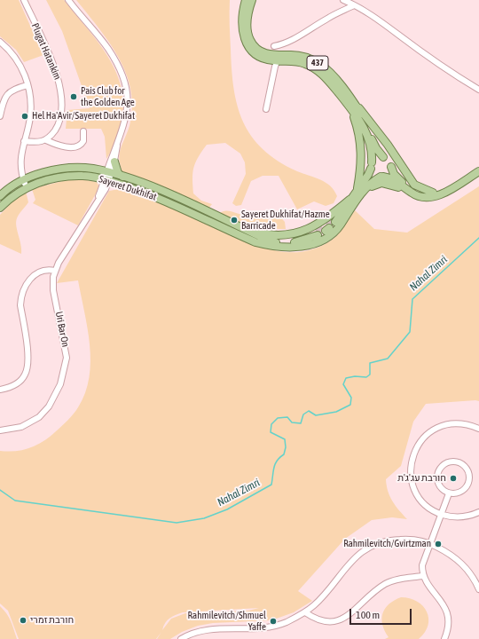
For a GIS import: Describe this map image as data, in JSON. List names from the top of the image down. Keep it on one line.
{"streets":{"main road":["437","Sayeret Dukhifat"],"street":["Plugat Hatankim","Uri Bar On"]},"crossings":[["Sayeret Dukhifat","Uri Bar On"]],"water":["Nahal Zimri"],"places":["Pais Club for the Golden Age","Hel Ha'Avir/Sayeret Dukhifat","Sayeret Dukhifat/Hazme Barricade","חורבת עג'ג'ת","Rahmilevitch/Gvirtzman","חורבת זמרי","Rahmilevitch/Shmuel Yaffe"],"scale_bar":"100 m"}
